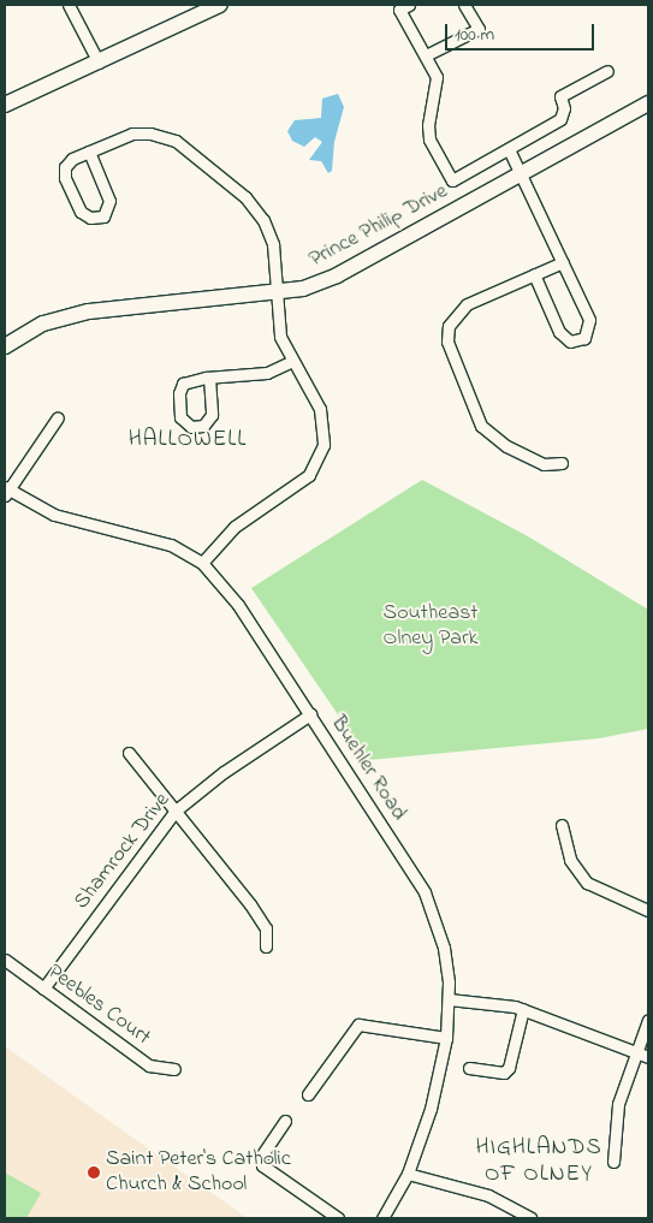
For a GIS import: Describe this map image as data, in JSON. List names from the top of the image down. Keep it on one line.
{"streets":{"street":["Prince Philip Drive","Buehler Road","Shamrock Drive","Peebles Court"]},"crossings":[["Buehler Road","Shamrock Drive"],["Shamrock Drive","Peebles Court"]],"districts":["HALLOWELL","HIGHLANDS OF OLNEY"],"parks":["Southeast Olney Park"],"places":["Saint Peter's Catholic Church & School"],"scale_bar":"100 m"}
